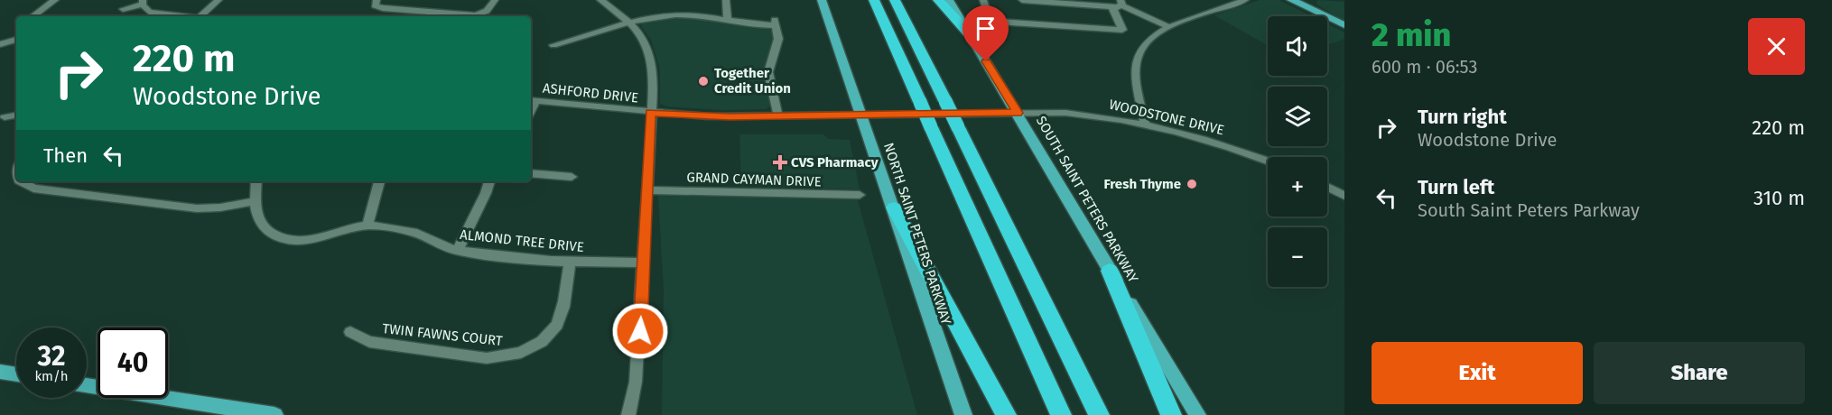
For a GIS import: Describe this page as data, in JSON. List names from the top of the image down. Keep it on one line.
{"streets":{"main road":["SOUTH SAINT PETERS PARKWAY","NORTH SAINT PETERS PARKWAY"],"street":["ASHFORD DRIVE","WOODSTONE DRIVE","GRAND CAYMAN DRIVE","ALMOND TREE DRIVE","TWIN FAWNS COURT"]},"crossings":[["ASHFORD DRIVE","WOODSTONE DRIVE"],["WOODSTONE DRIVE","SOUTH SAINT PETERS PARKWAY"],["WOODSTONE DRIVE","NORTH SAINT PETERS PARKWAY"],["ALMOND TREE DRIVE","TWIN FAWNS COURT"]],"places":{"other":["Together Credit Union","Fresh Thyme"],"health":["CVS Pharmacy"]},"page":{"heading":["2 min","600 m · 06:53"],"map_buttons":["+","−"],"turn":["220 m","Woodstone Drive"],"list":[{"name":"Turn right","note":"Woodstone Drive","value":"220 m"},{"name":"Turn left","note":"South Saint Peters Parkway","value":"310 m"}],"then":"Then","speed":"32 km/h","limit":"40","buttons":["Exit","Share"]}}
